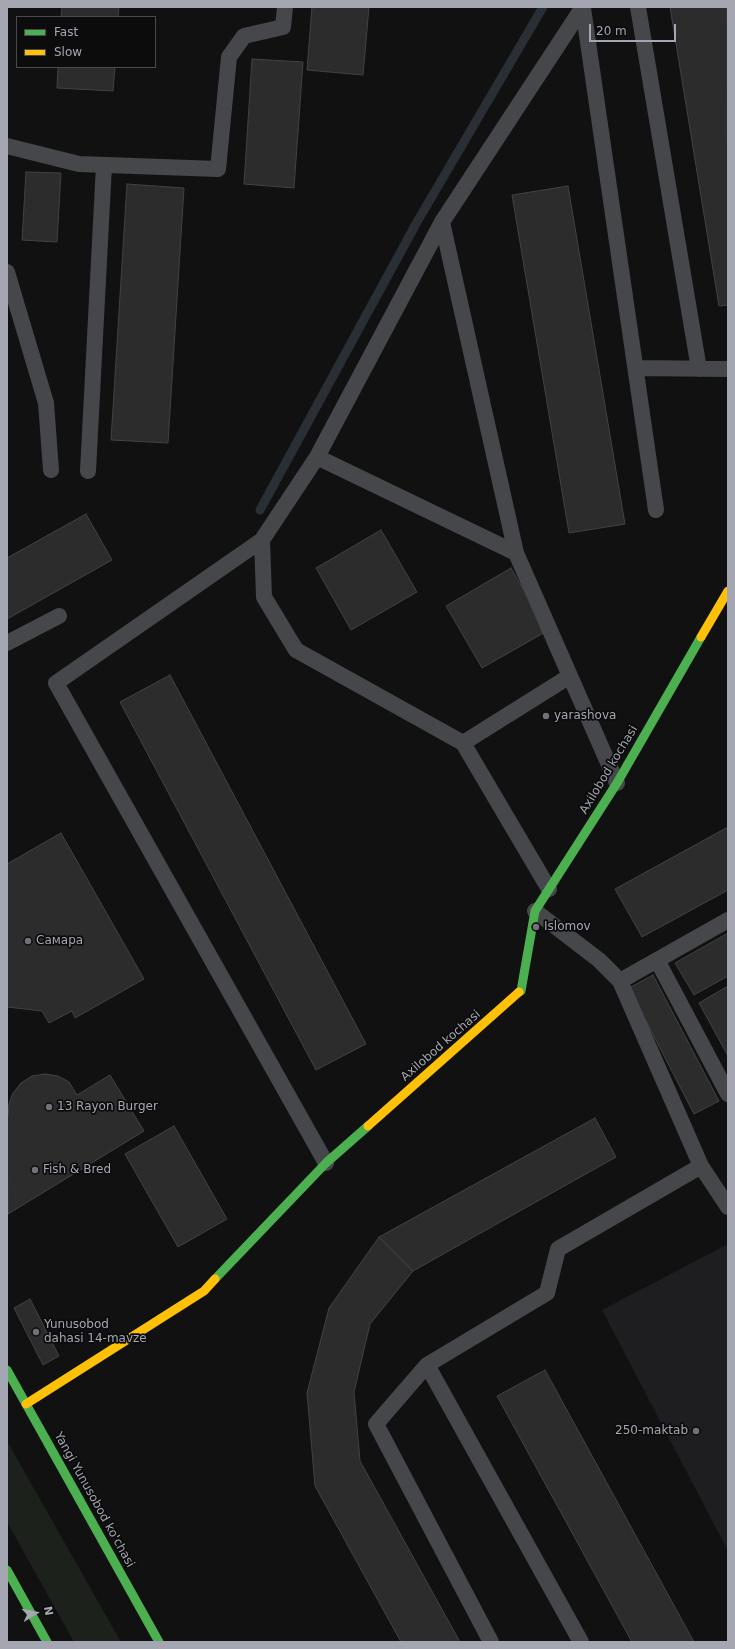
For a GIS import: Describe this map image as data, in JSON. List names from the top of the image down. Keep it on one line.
{"streets":{"street":["Axilobod kochasi","Yangi Yunusobod ko'chasi"]},"crossings":[["Axilobod kochasi","Yangi Yunusobod ko'chasi"]],"places":["yarashova","Islomov","Самара","13 Rayon Burger","Fish & Bred","Yunusobod dahasi 14-mavze","250-maktab"],"legend":["Fast","Slow"],"scale_bar":"20 m","north":"right"}
